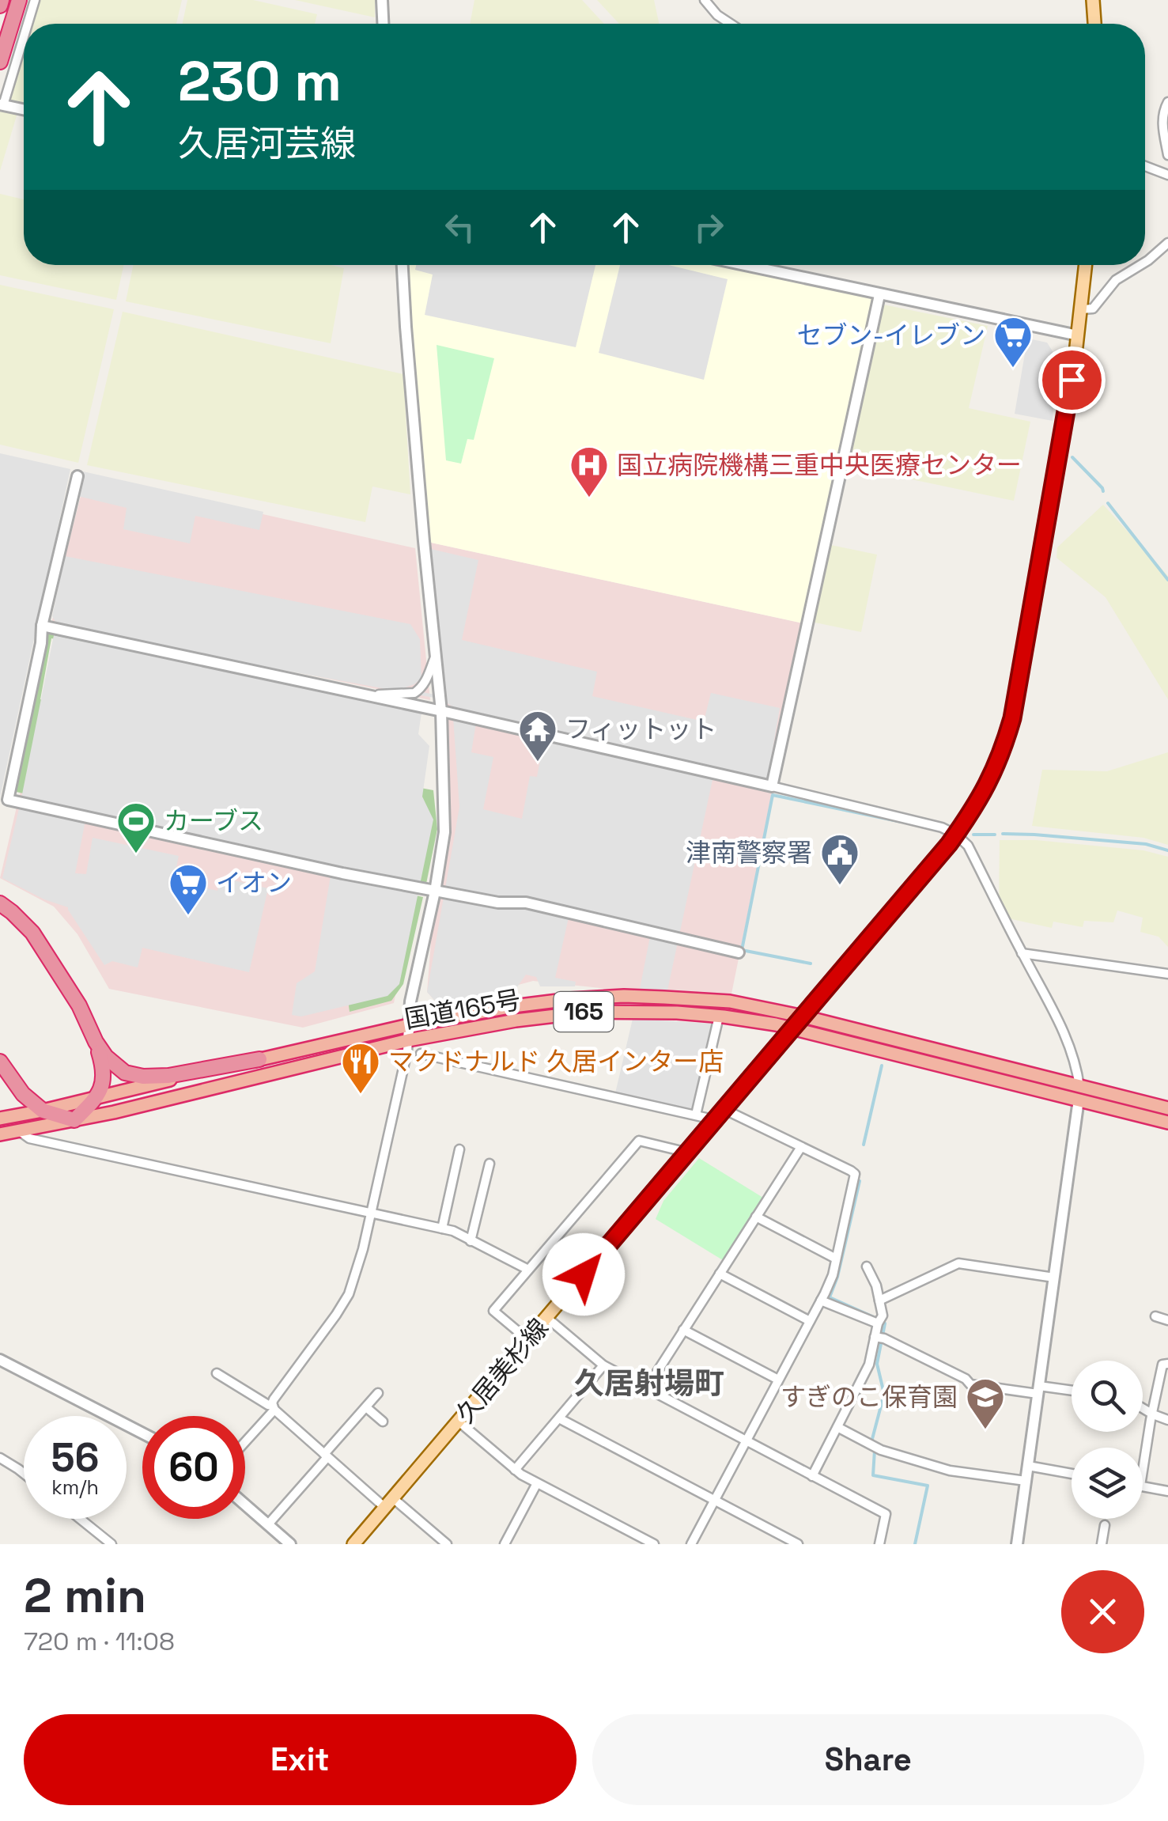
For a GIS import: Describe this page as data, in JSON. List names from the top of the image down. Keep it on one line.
{"streets":{"highway":["国道165号","165"],"main road":["久居美杉線"]},"crossings":[["国道165号","久居美杉線"]],"districts":["久居射場町"],"places":{"supermarket":["セブン-イレブン","イオン"],"hospital":["国立病院機構三重中央医療センター"],"temple":["フィットット"],"sports":["カーブス"],"public building":["津南警察署"],"restaurant":["マクドナルド 久居インター店"],"school or university":["すぎのこ保育園"]},"page":{"turn":["230 m","久居河芸線"],"speed":"56 km/h","limit":"60","heading":["2 min","720 m · 11:08"],"buttons":["Exit","Share"]}}
